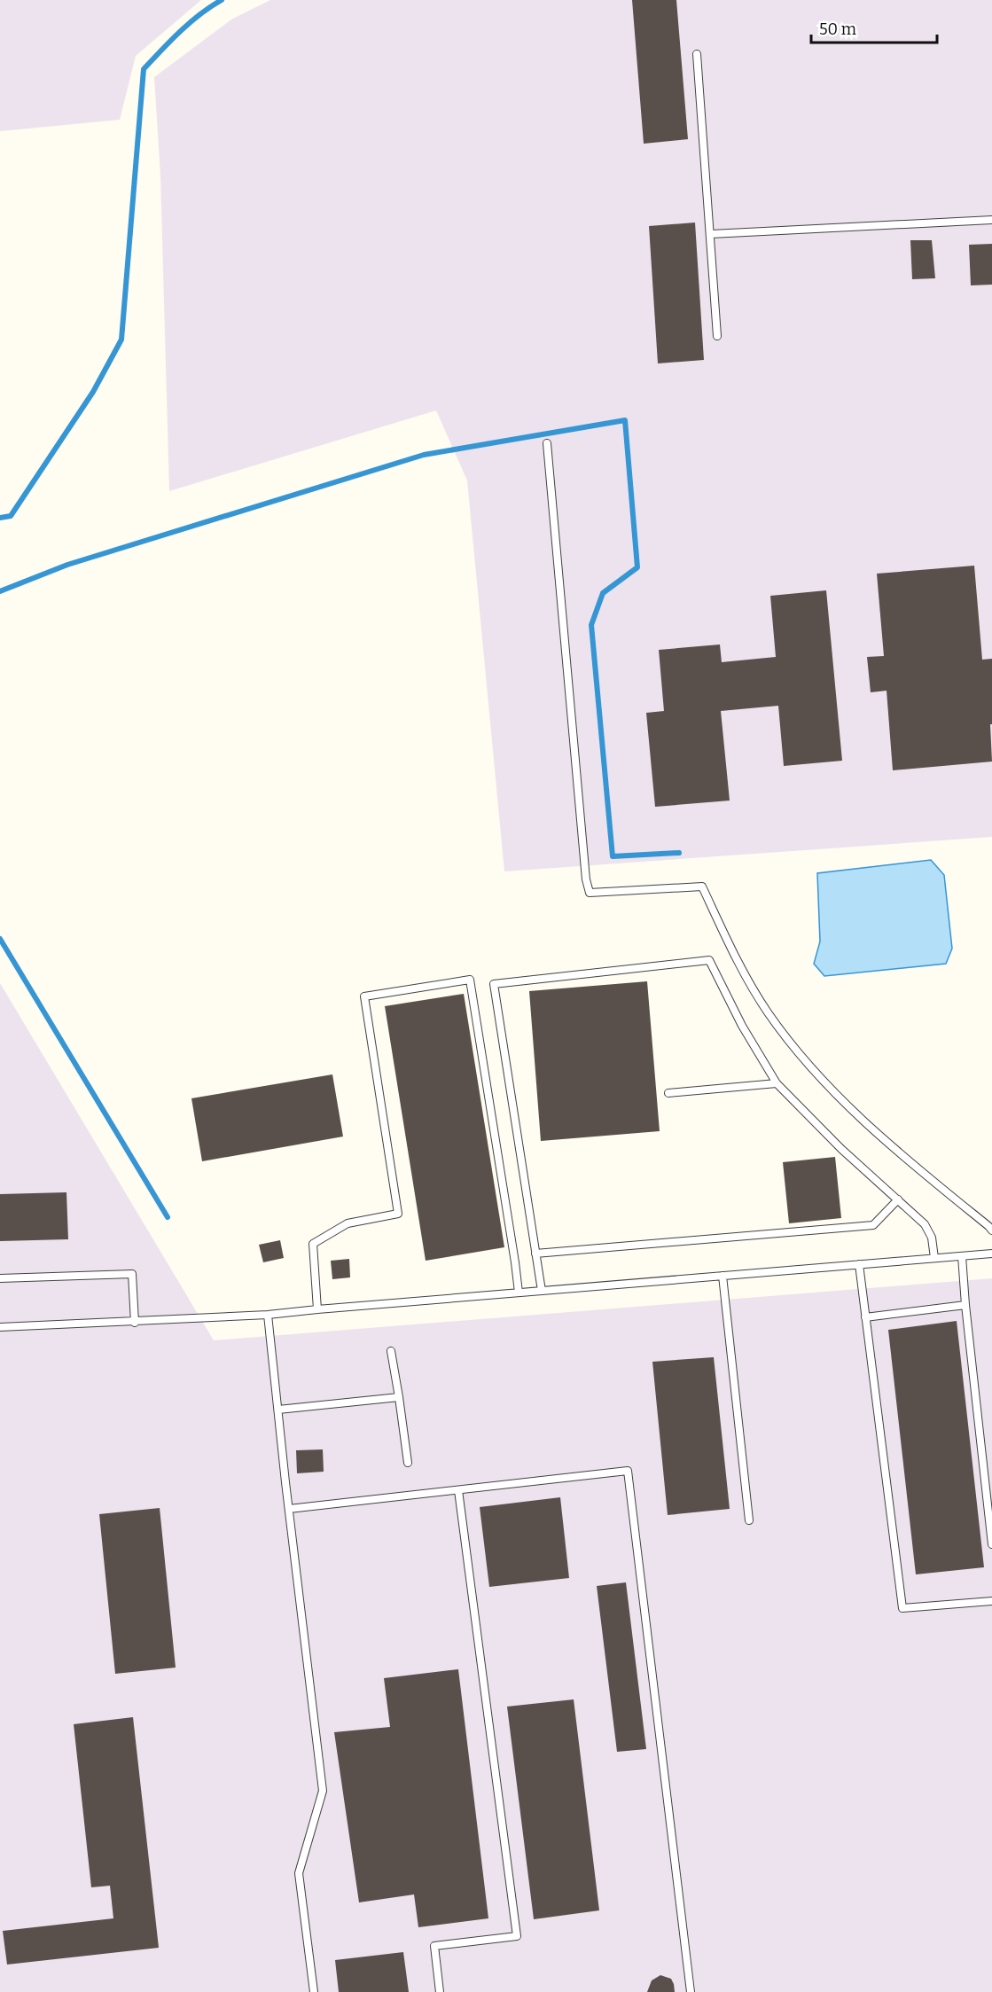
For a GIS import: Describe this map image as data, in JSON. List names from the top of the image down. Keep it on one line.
{"scale_bar":"50 m"}
